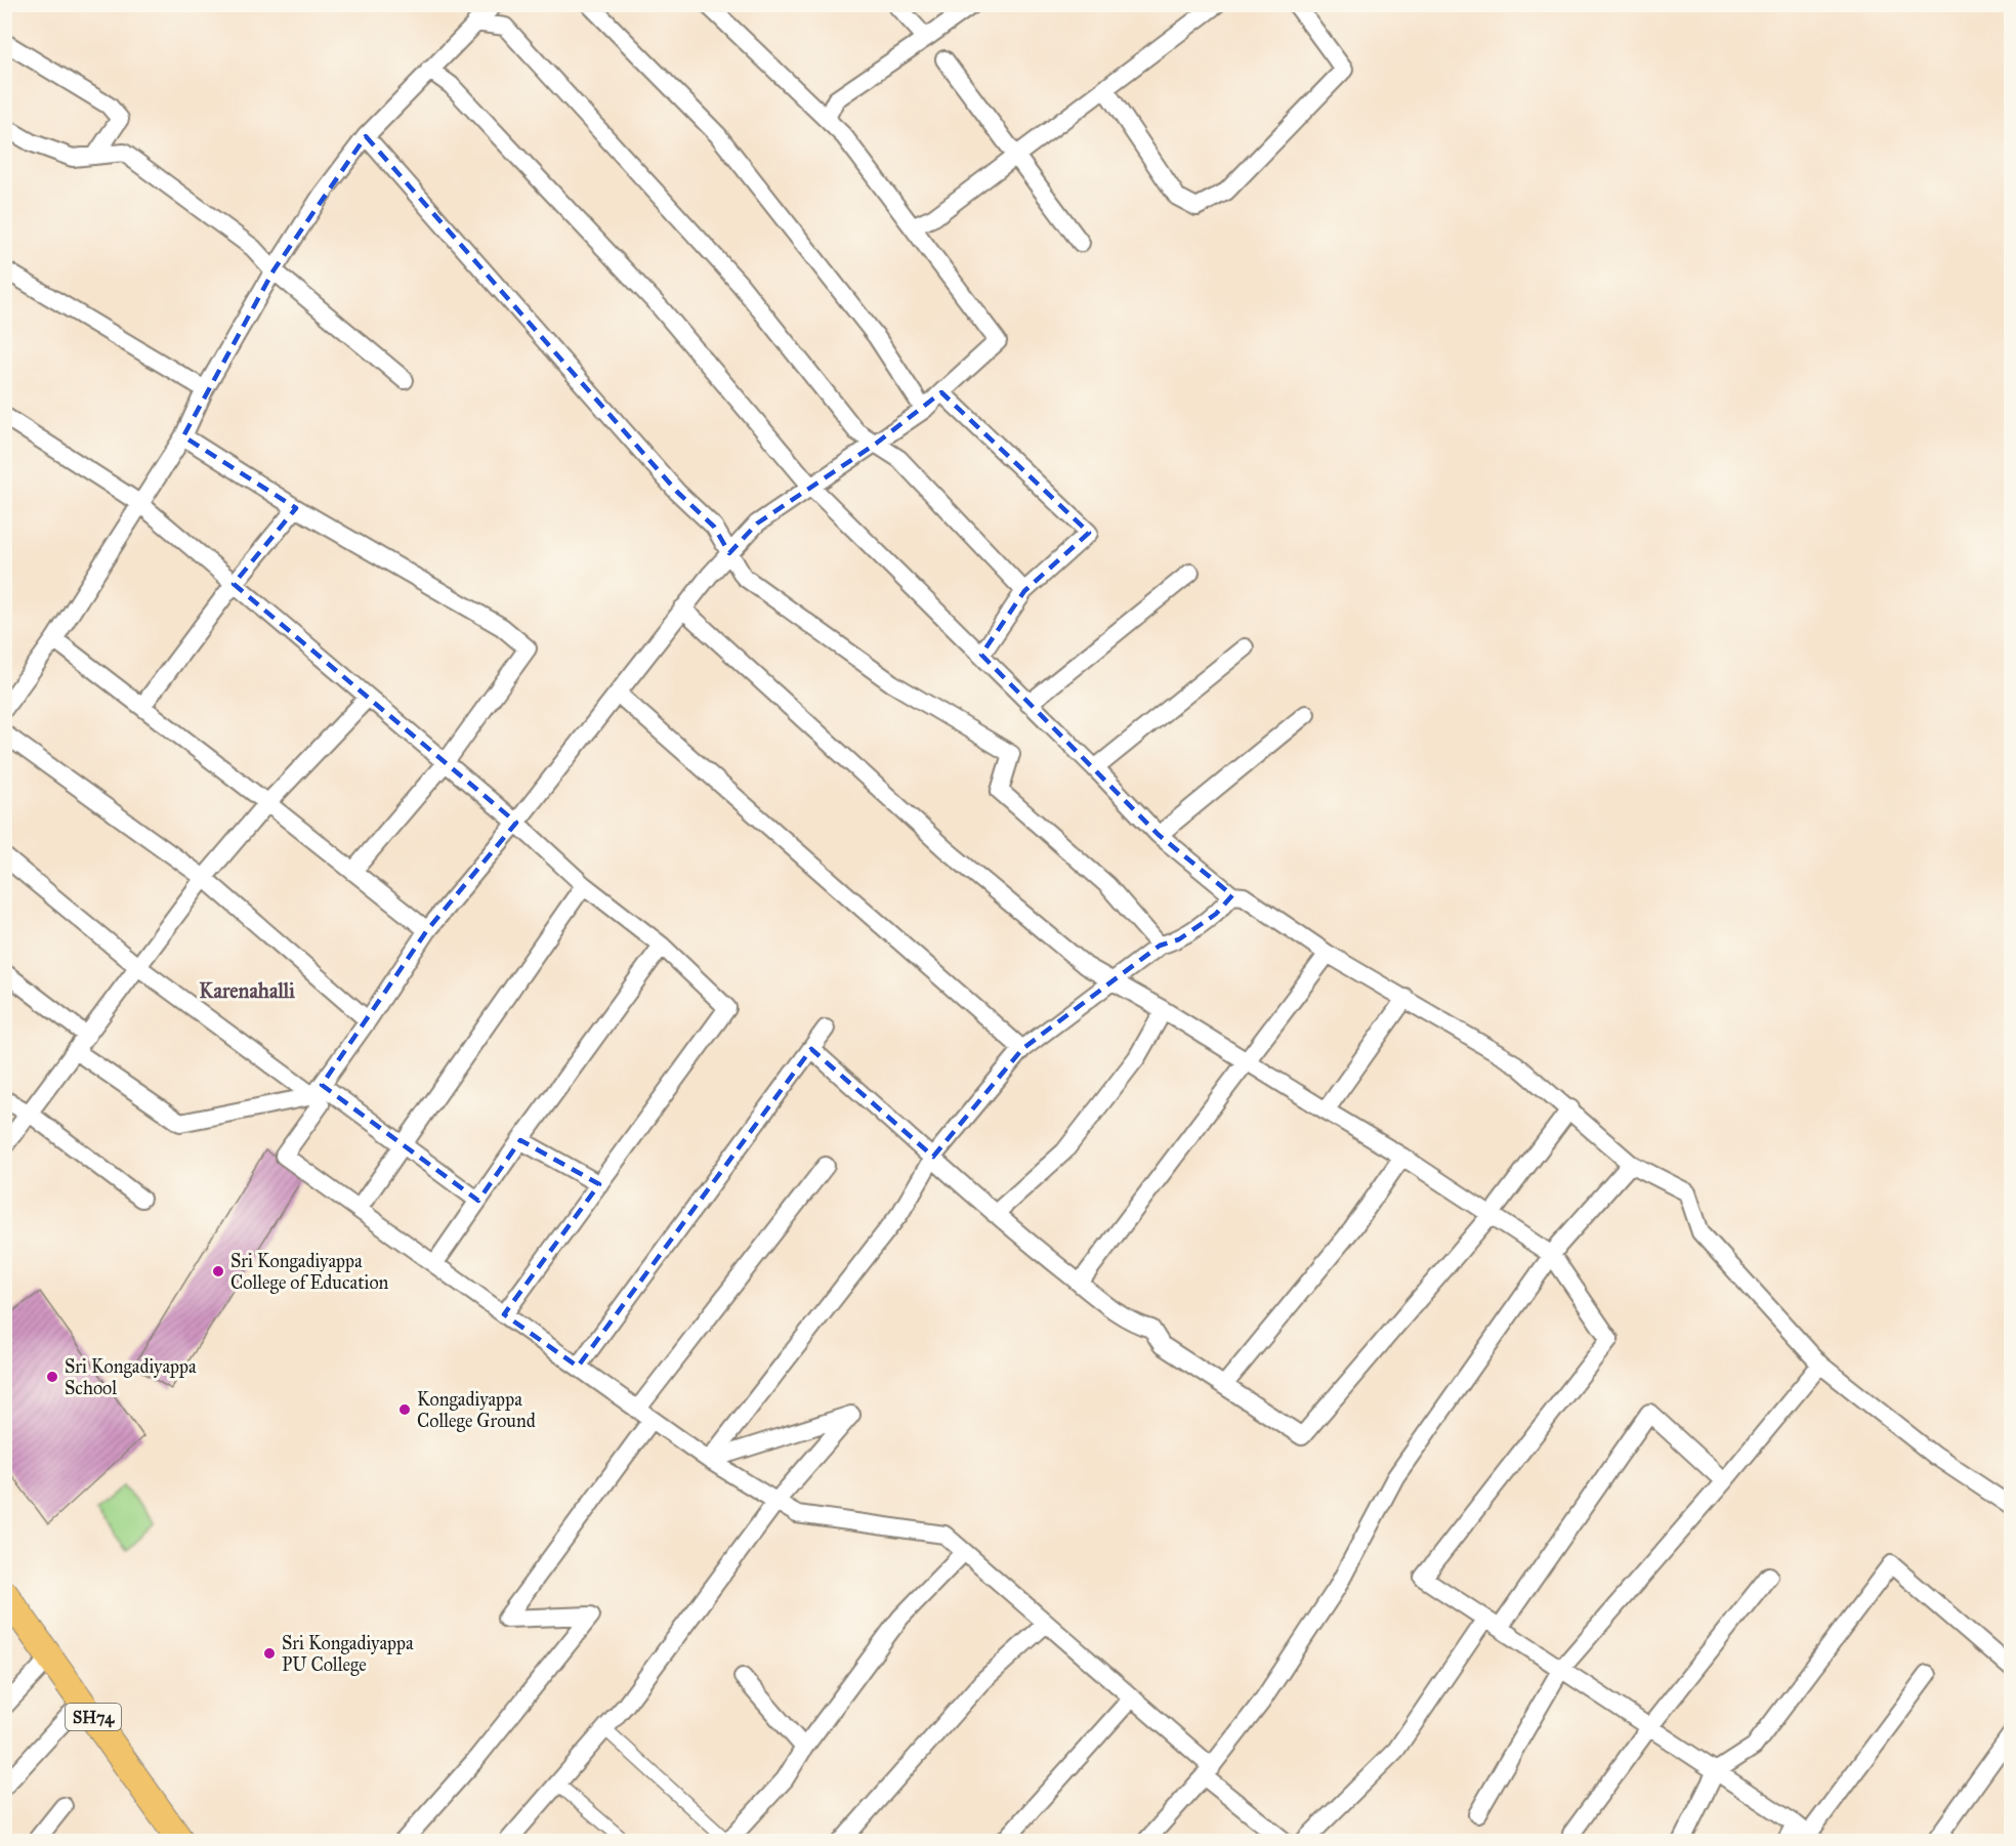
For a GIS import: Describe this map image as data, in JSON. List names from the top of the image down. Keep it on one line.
{"streets":{"main road":["SH74"]},"districts":["Karenahalli"],"places":["Sri Kongadiyappa College of Education","Sri Kongadiyappa School","Kongadiyappa College Ground","Sri Kongadiyappa PU College"]}
